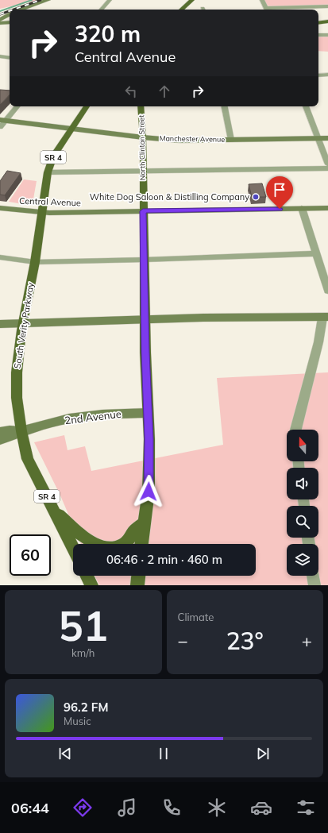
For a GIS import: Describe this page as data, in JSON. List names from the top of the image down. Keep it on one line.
{"streets":{"main road":["North Clinton Street","SR 4","South Verity Parkway"],"street":["Manchester Avenue","Central Avenue","2nd Avenue"]},"crossings":[["Manchester Avenue","North Clinton Street"],["Manchester Avenue","SR 4"],["North Clinton Street","Central Avenue"],["North Clinton Street","2nd Avenue"],["SR 4","Central Avenue"],["SR 4","South Verity Parkway"],["Central Avenue","South Verity Parkway"],["South Verity Parkway","2nd Avenue"]],"places":["White Dog Saloon & Distilling Company"],"north":"top","page":{"turn":["320 m","Central Avenue"],"limit":"60","trip":"06:46 · 2 min · 460 m","tile":[["51","km/h"],"Climate"],"heat":["−","23°","+"],"song":["96.2 FM","Music"],"tabs":"06:44"}}
